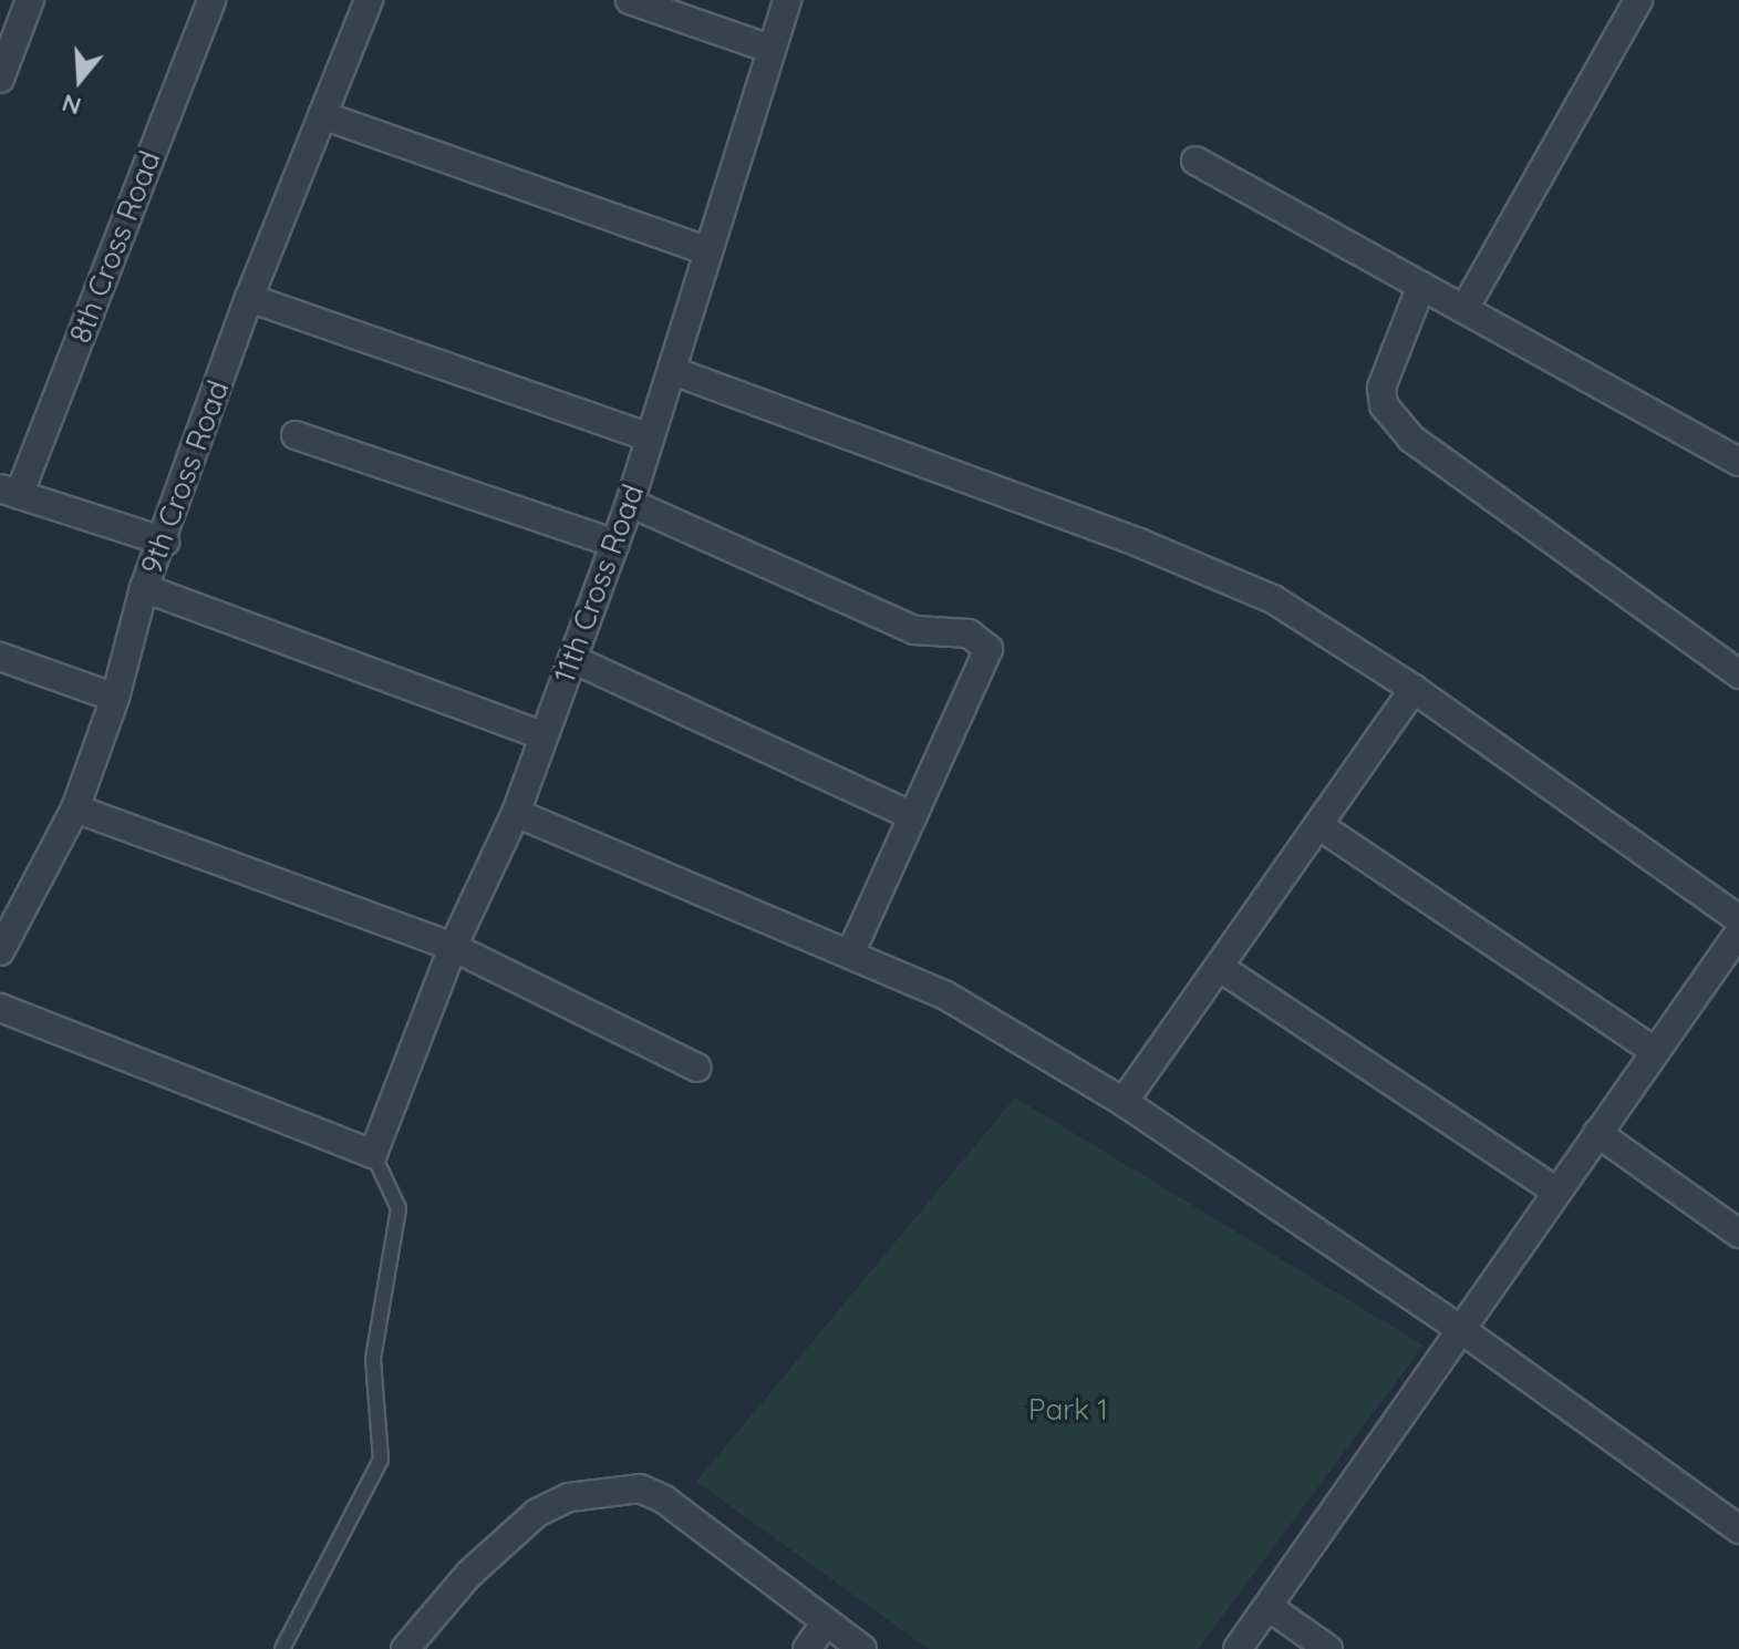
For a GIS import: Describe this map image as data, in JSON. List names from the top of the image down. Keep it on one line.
{"streets":{"street":["8th Cross Road","9th Cross Road","11th Cross Road"]},"parks":["Park 1"],"north":"bottom"}
